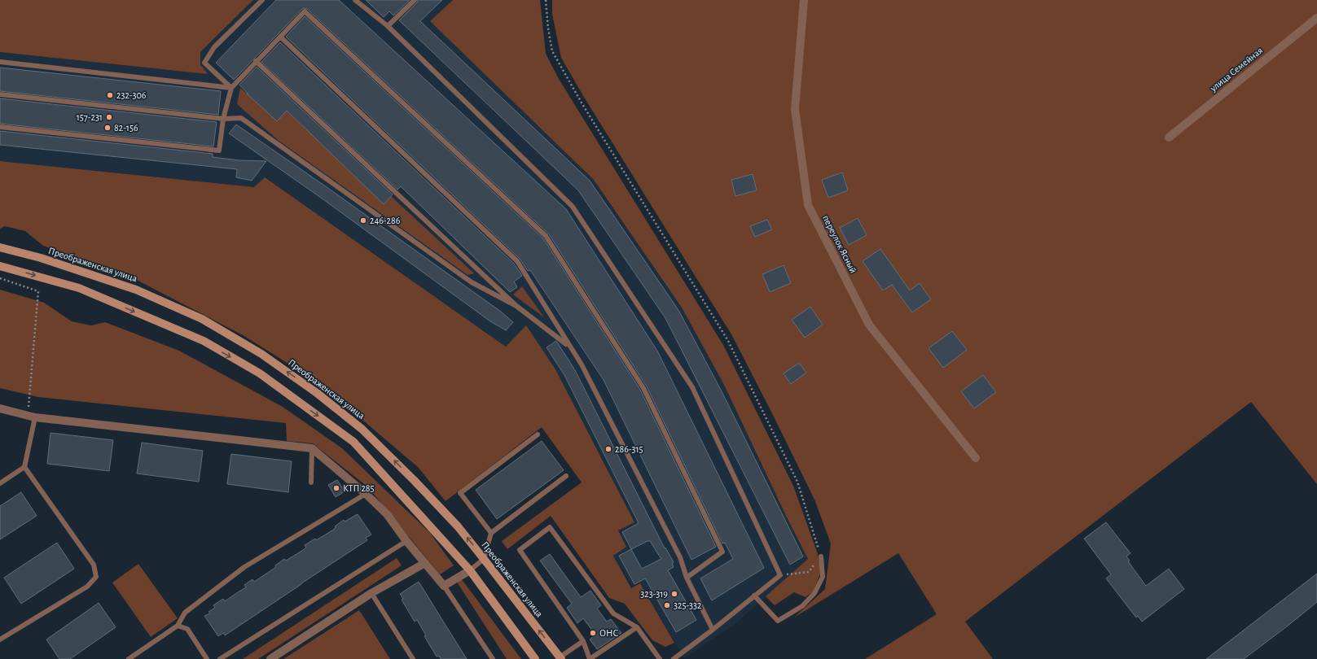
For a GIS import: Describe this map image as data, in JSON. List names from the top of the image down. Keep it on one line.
{"streets":{"main road":["Преображенская улица"],"street":["улица Семейная","переулок Ясный"]},"places":["232-306","157-231","82-156","246-286","286-315","КТП 285","323-319","325-332","ОНС"]}
